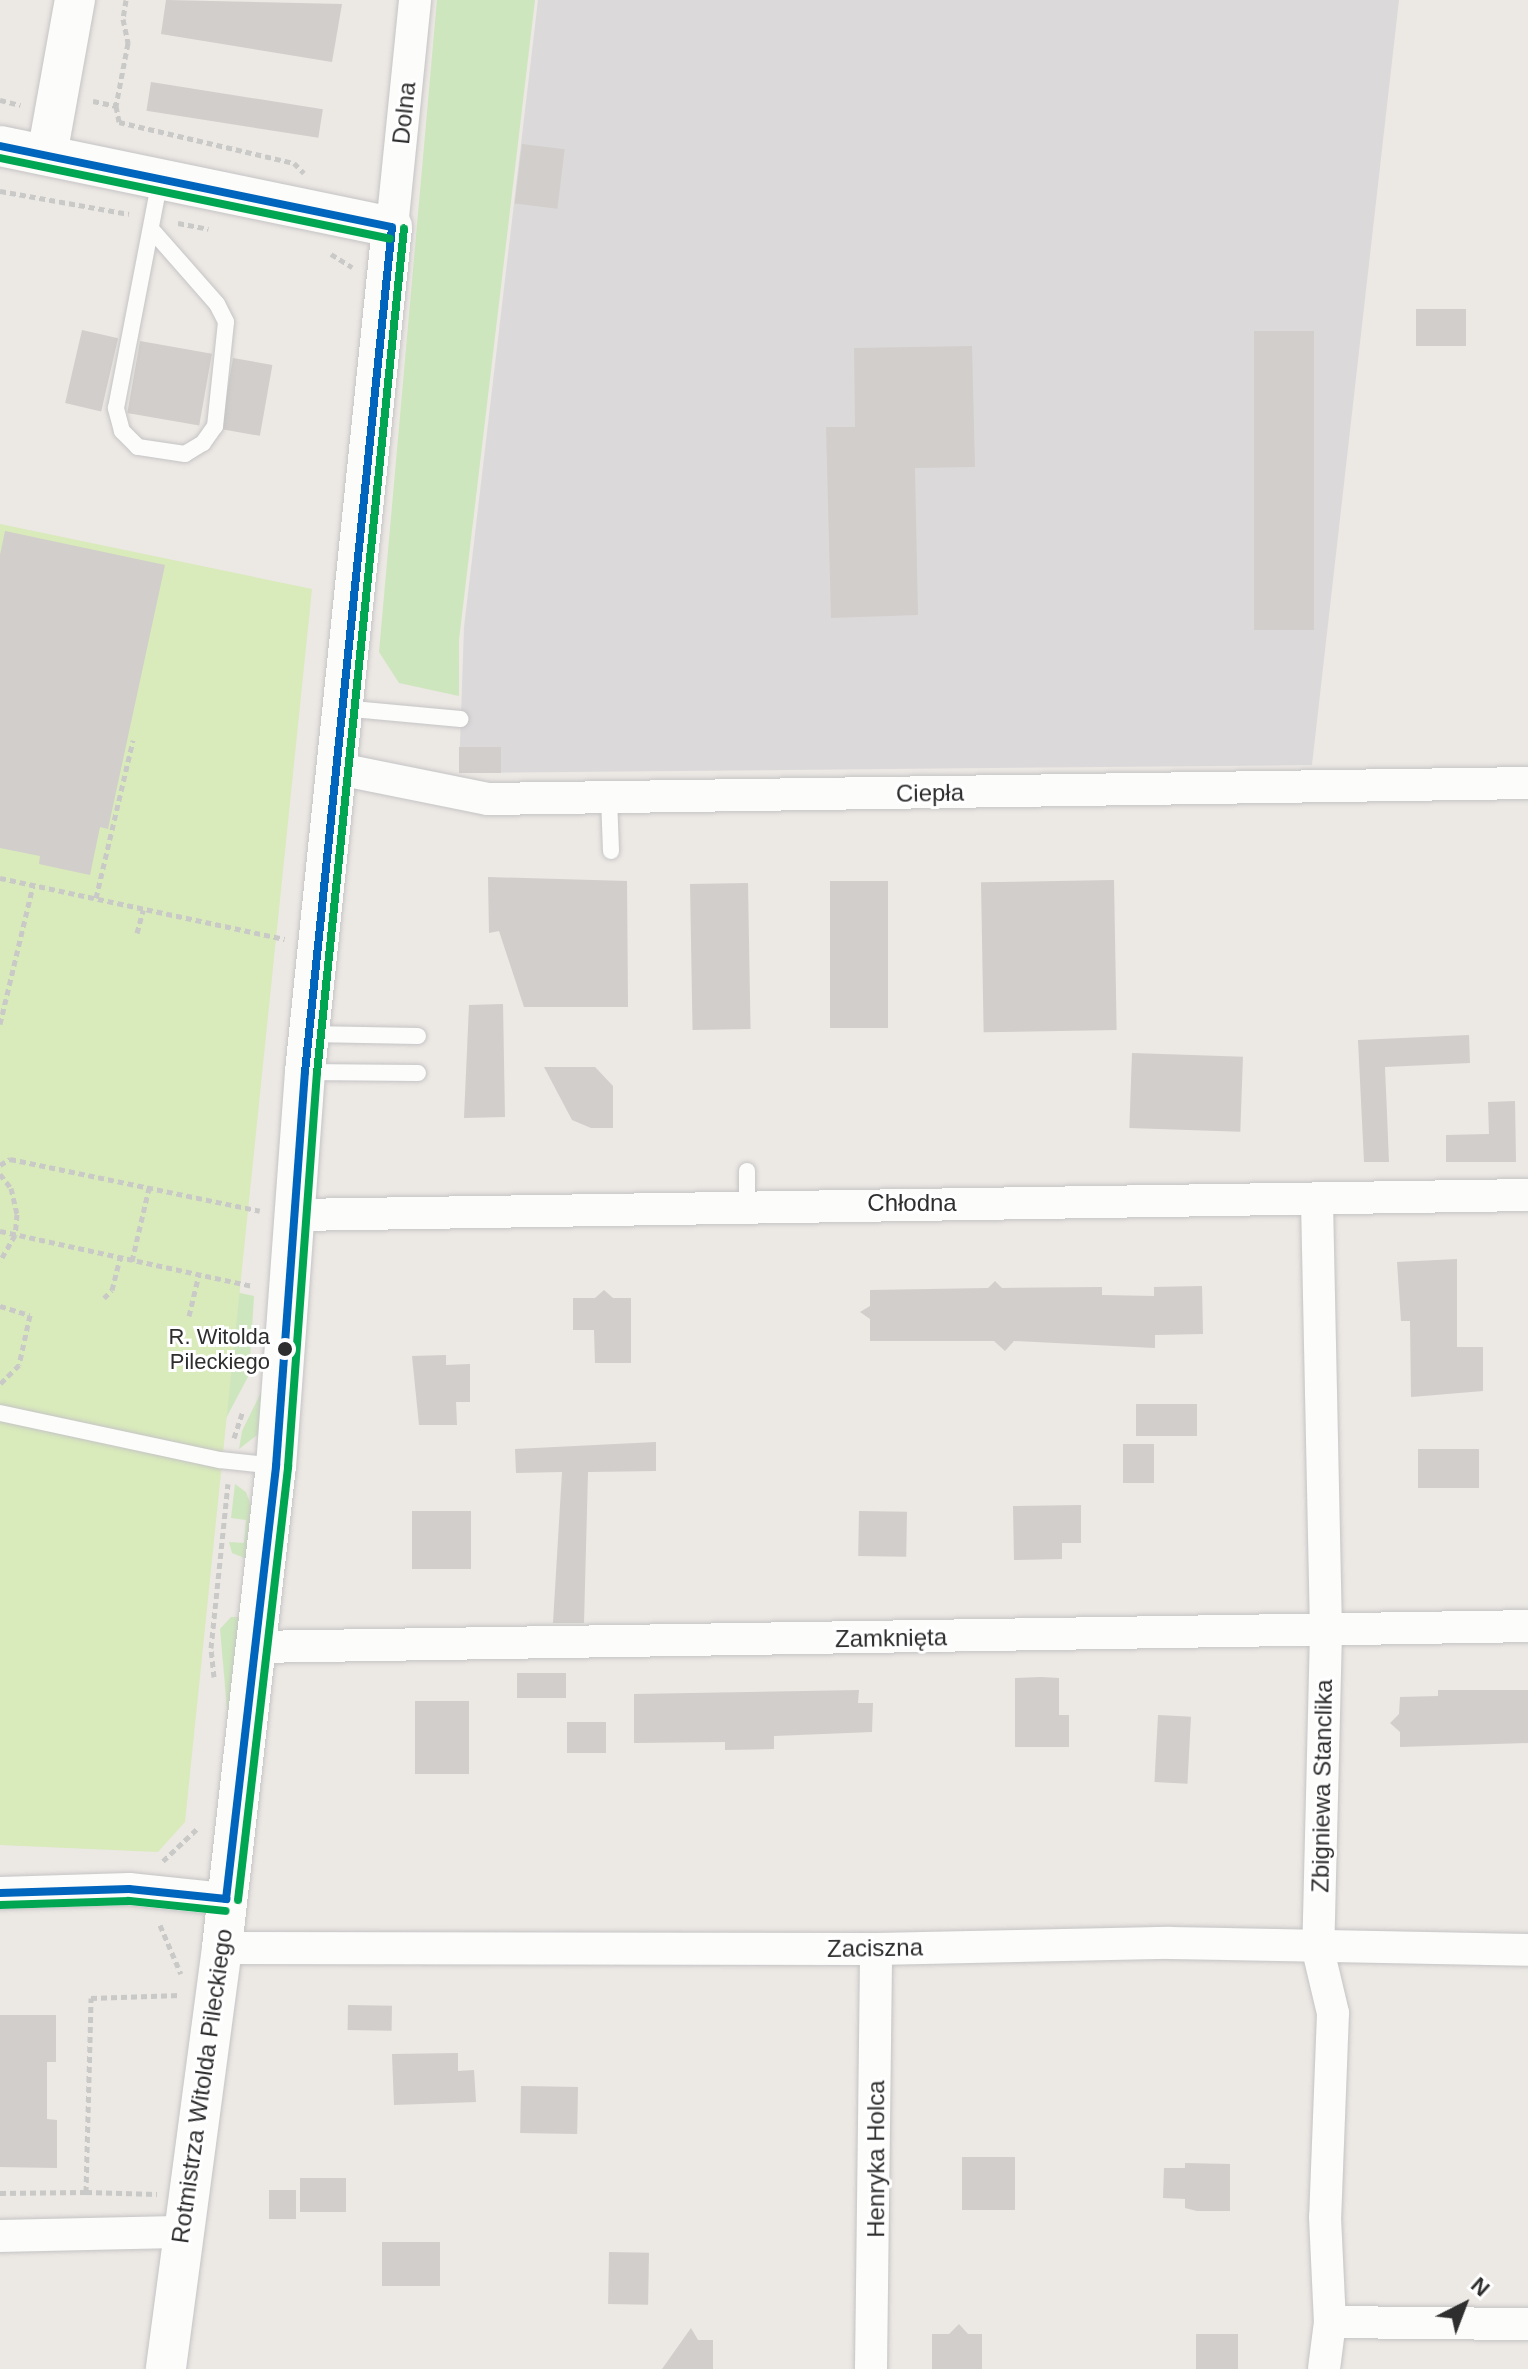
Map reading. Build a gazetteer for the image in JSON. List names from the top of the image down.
{
  "streets": {
    "street": [
      "Dolna",
      "Ciepła",
      "Chłodna",
      "Zamknięta",
      "Zbigniewa Stanclika",
      "Zaciszna",
      "Rotmistrza Witolda Pileckiego",
      "Henryka Holca"
    ]
  },
  "crossings": [
    ["Dolna", "Rotmistrza Witolda Pileckiego"],
    ["Ciepła", "Rotmistrza Witolda Pileckiego"],
    ["Chłodna", "Zbigniewa Stanclika"],
    ["Chłodna", "Rotmistrza Witolda Pileckiego"],
    ["Zamknięta", "Zbigniewa Stanclika"],
    ["Zamknięta", "Rotmistrza Witolda Pileckiego"],
    ["Zbigniewa Stanclika", "Zaciszna"],
    ["Zaciszna", "Rotmistrza Witolda Pileckiego"],
    ["Zaciszna", "Henryka Holca"]
  ],
  "places": ["R. Witolda Pileckiego"],
  "north": "top right"
}
